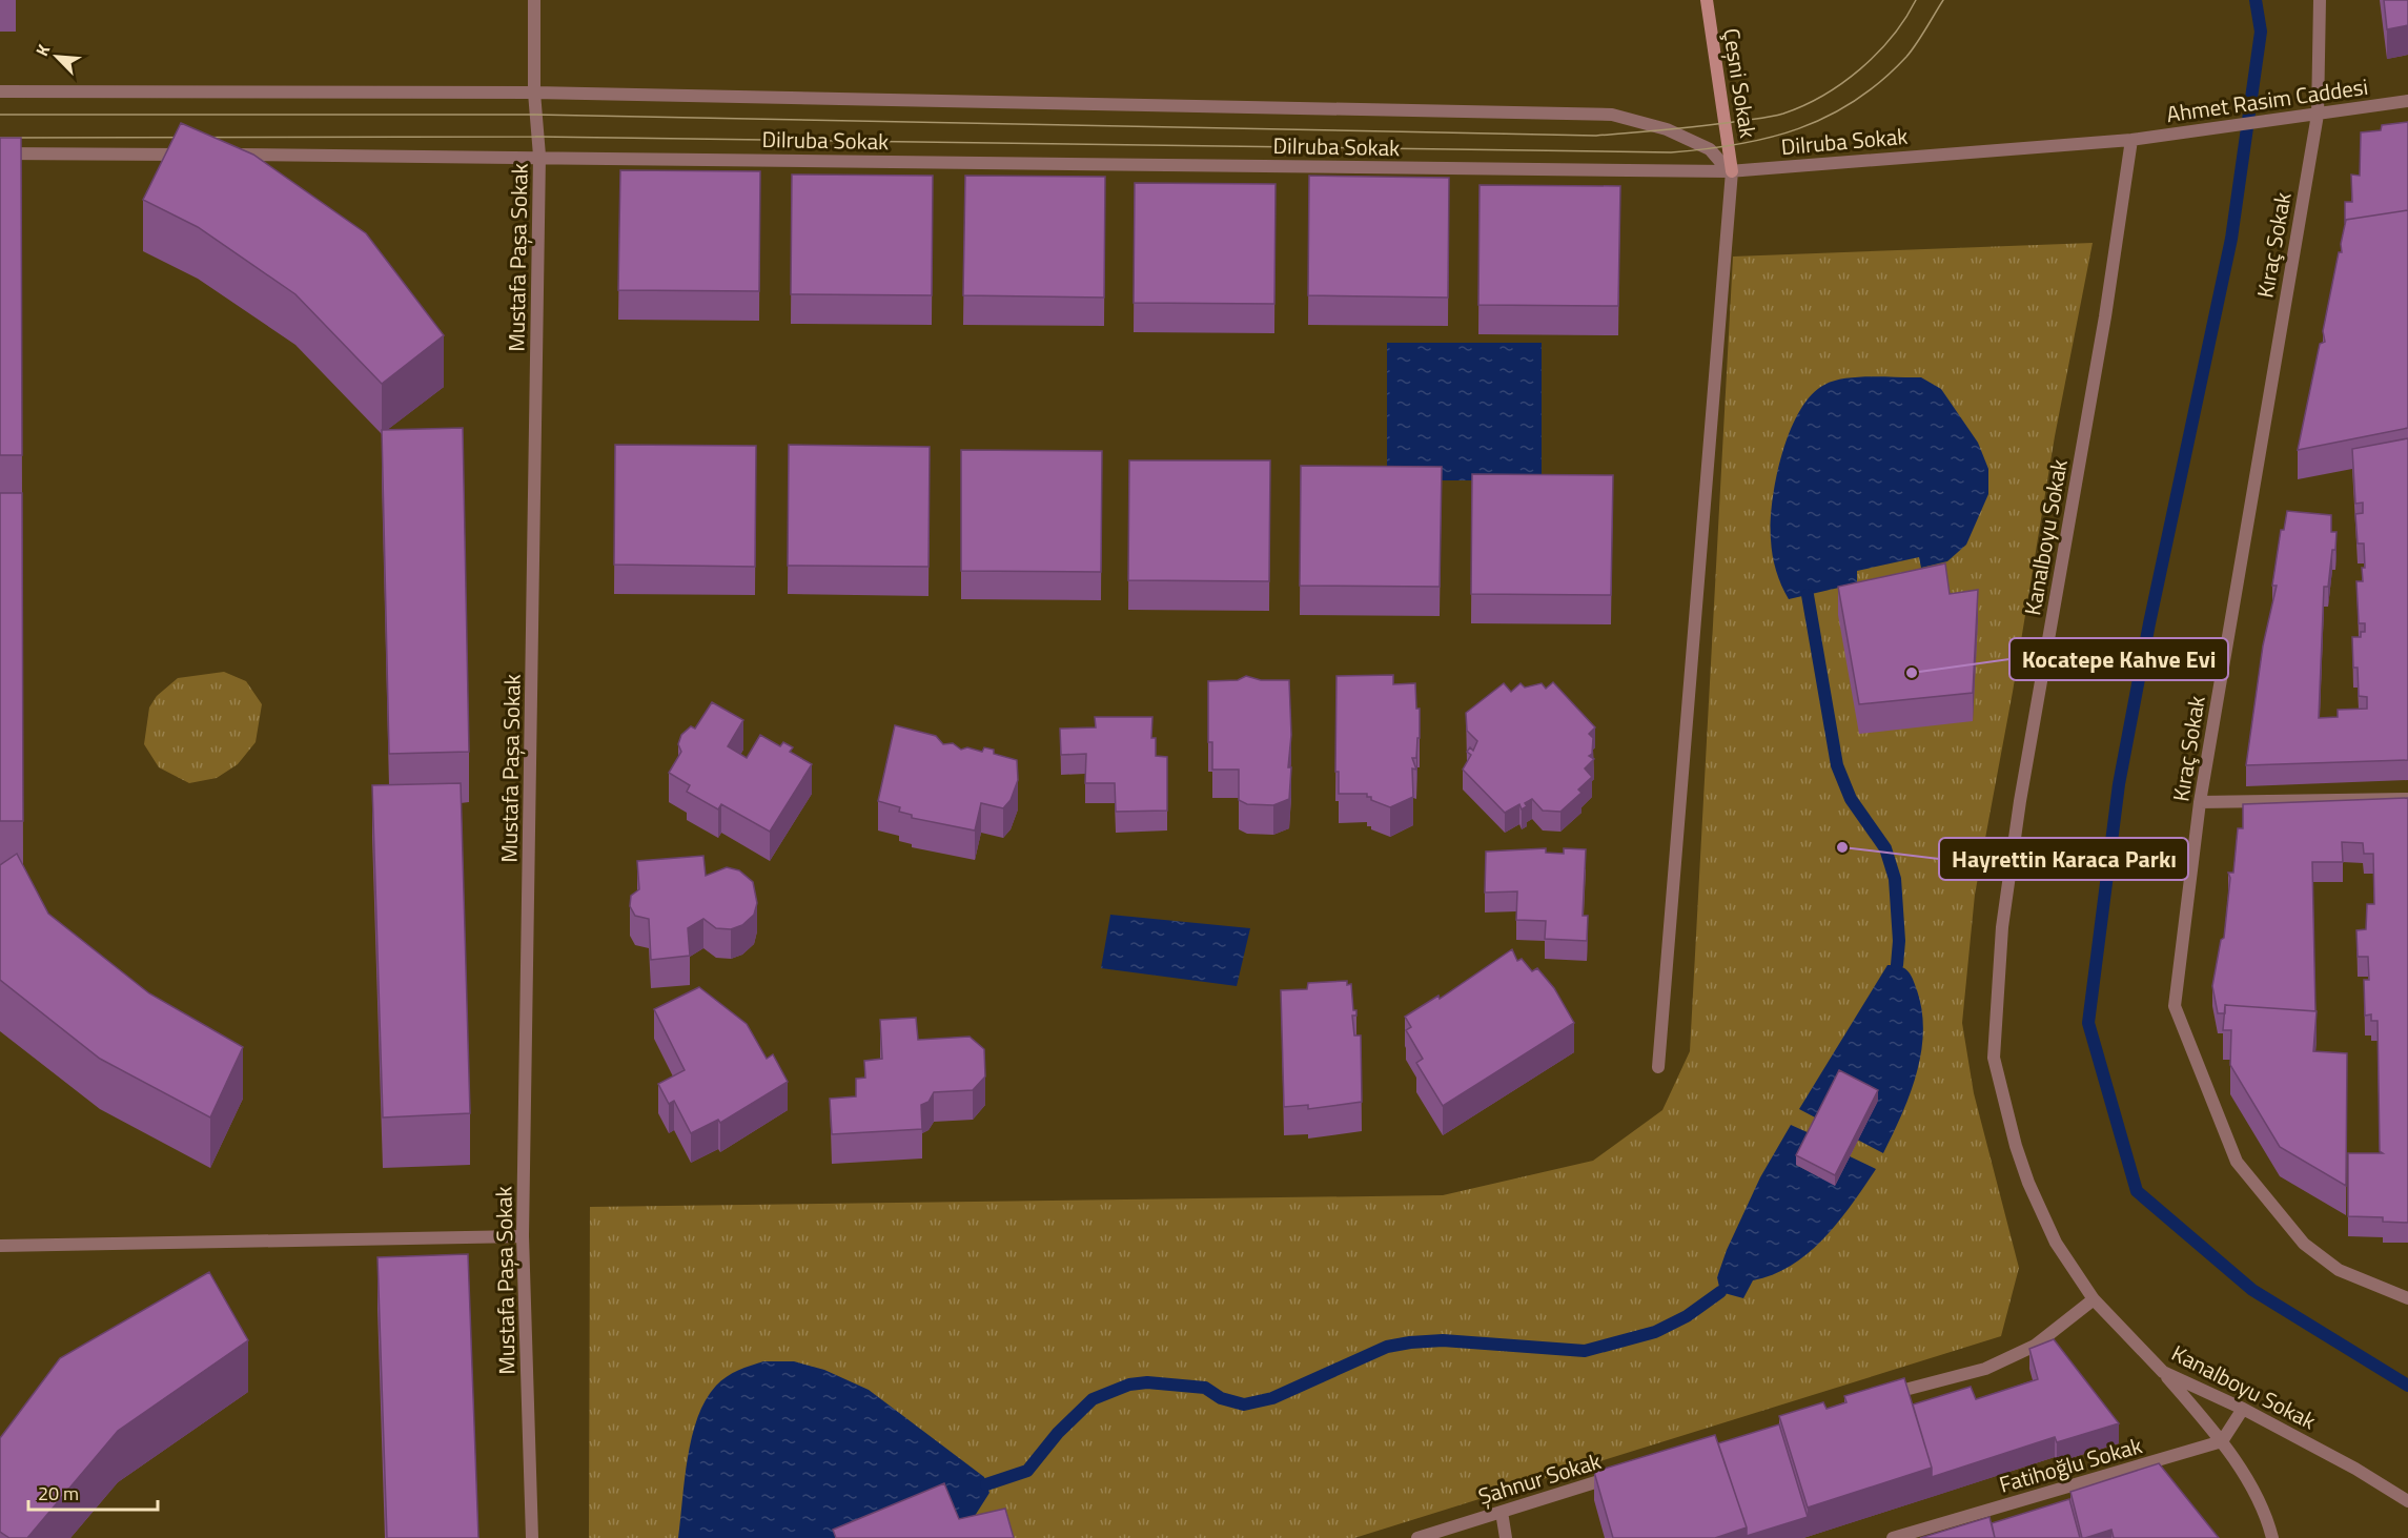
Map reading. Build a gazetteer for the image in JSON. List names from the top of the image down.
{
  "streets": {
    "street": [
      "Çeşni Sokak",
      "Ahmet Rasim Caddesi",
      "Dilruba Sokak",
      "Kıraç Sokak",
      "Mustafa Paşa Sokak",
      "Kanalboyu Sokak",
      "Fatihoğlu Sokak",
      "Şahnur Sokak"
    ]
  },
  "crossings": [
    ["Çeşni Sokak", "Dilruba Sokak"],
    ["Ahmet Rasim Caddesi", "Dilruba Sokak"],
    ["Ahmet Rasim Caddesi", "Kıraç Sokak"],
    ["Ahmet Rasim Caddesi", "Kanalboyu Sokak"],
    ["Dilruba Sokak", "Mustafa Paşa Sokak"],
    ["Dilruba Sokak", "Kanalboyu Sokak"]
  ],
  "places": ["Kocatepe Kahve Evi", "Hayrettin Karaca Parkı"],
  "scale_bar": "20 m",
  "north": "top left"
}
